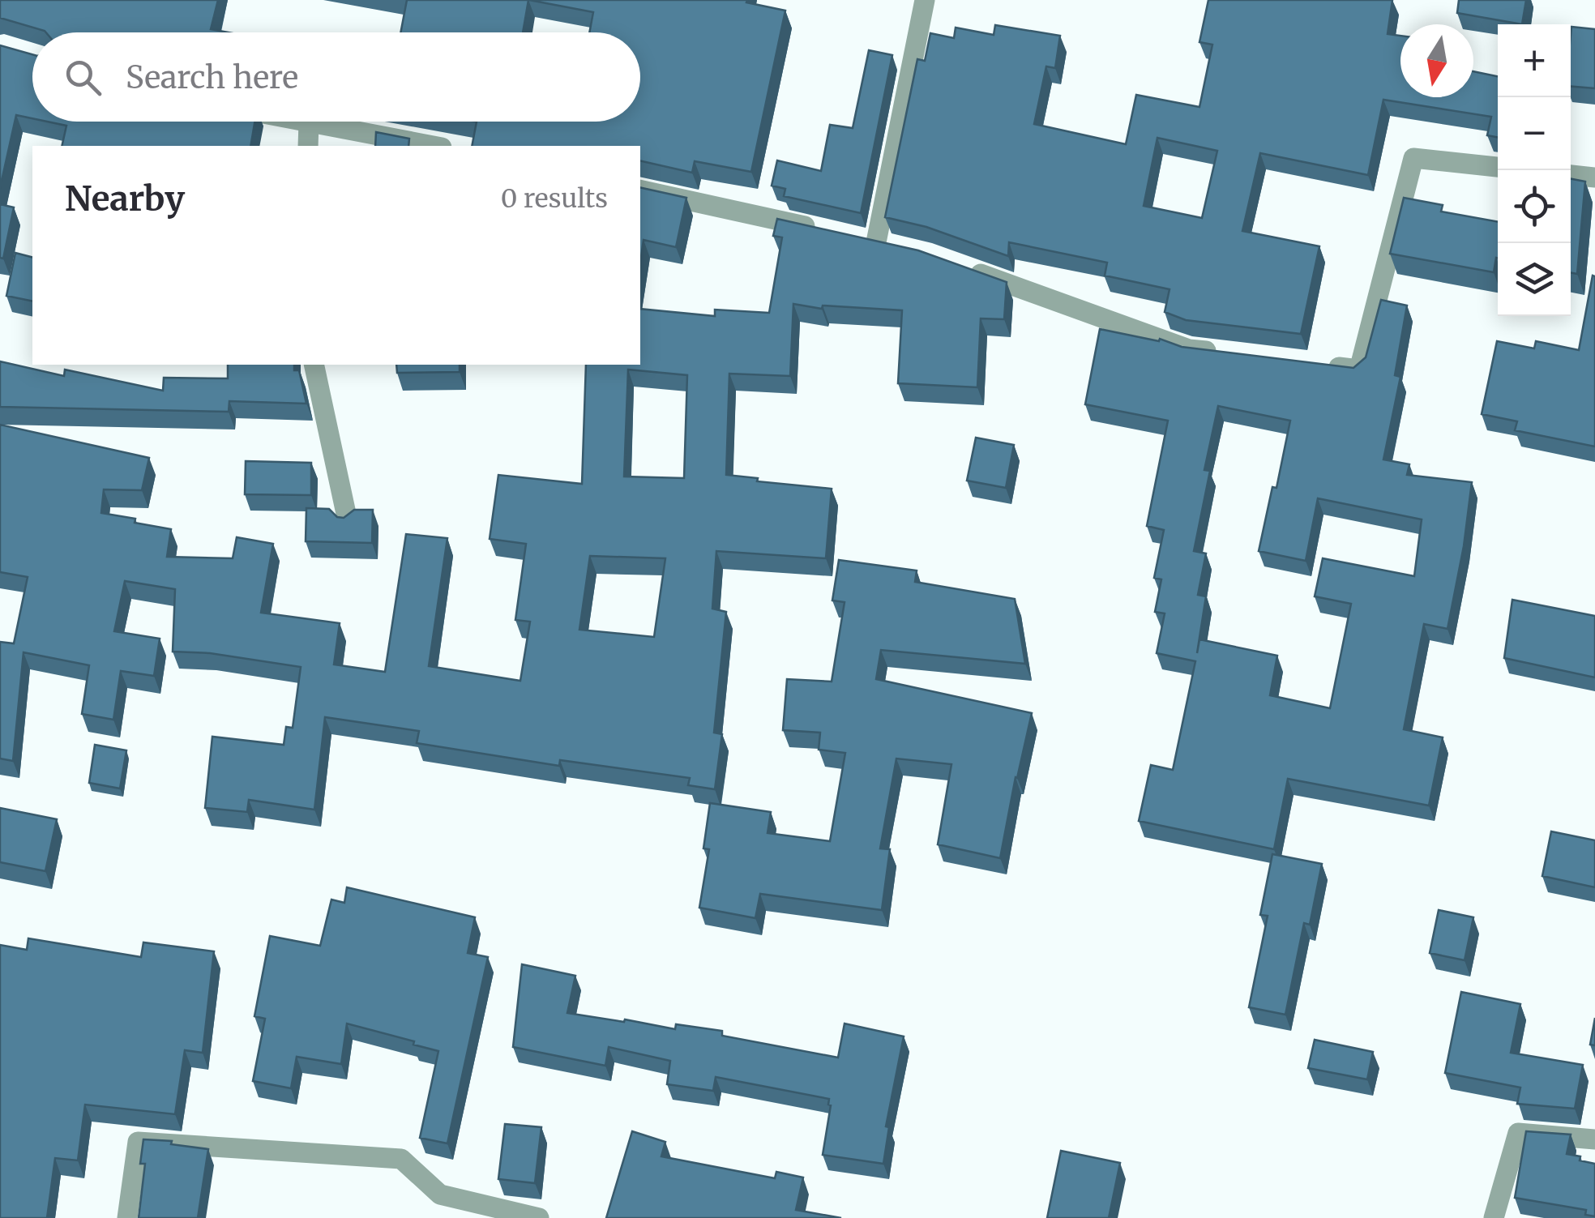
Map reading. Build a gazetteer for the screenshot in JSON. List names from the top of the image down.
{
  "north": "bottom",
  "page": {
    "map_buttons": ["+", "−"],
    "search": "Search here",
    "heading": ["Nearby", "0 results"]
  }
}
